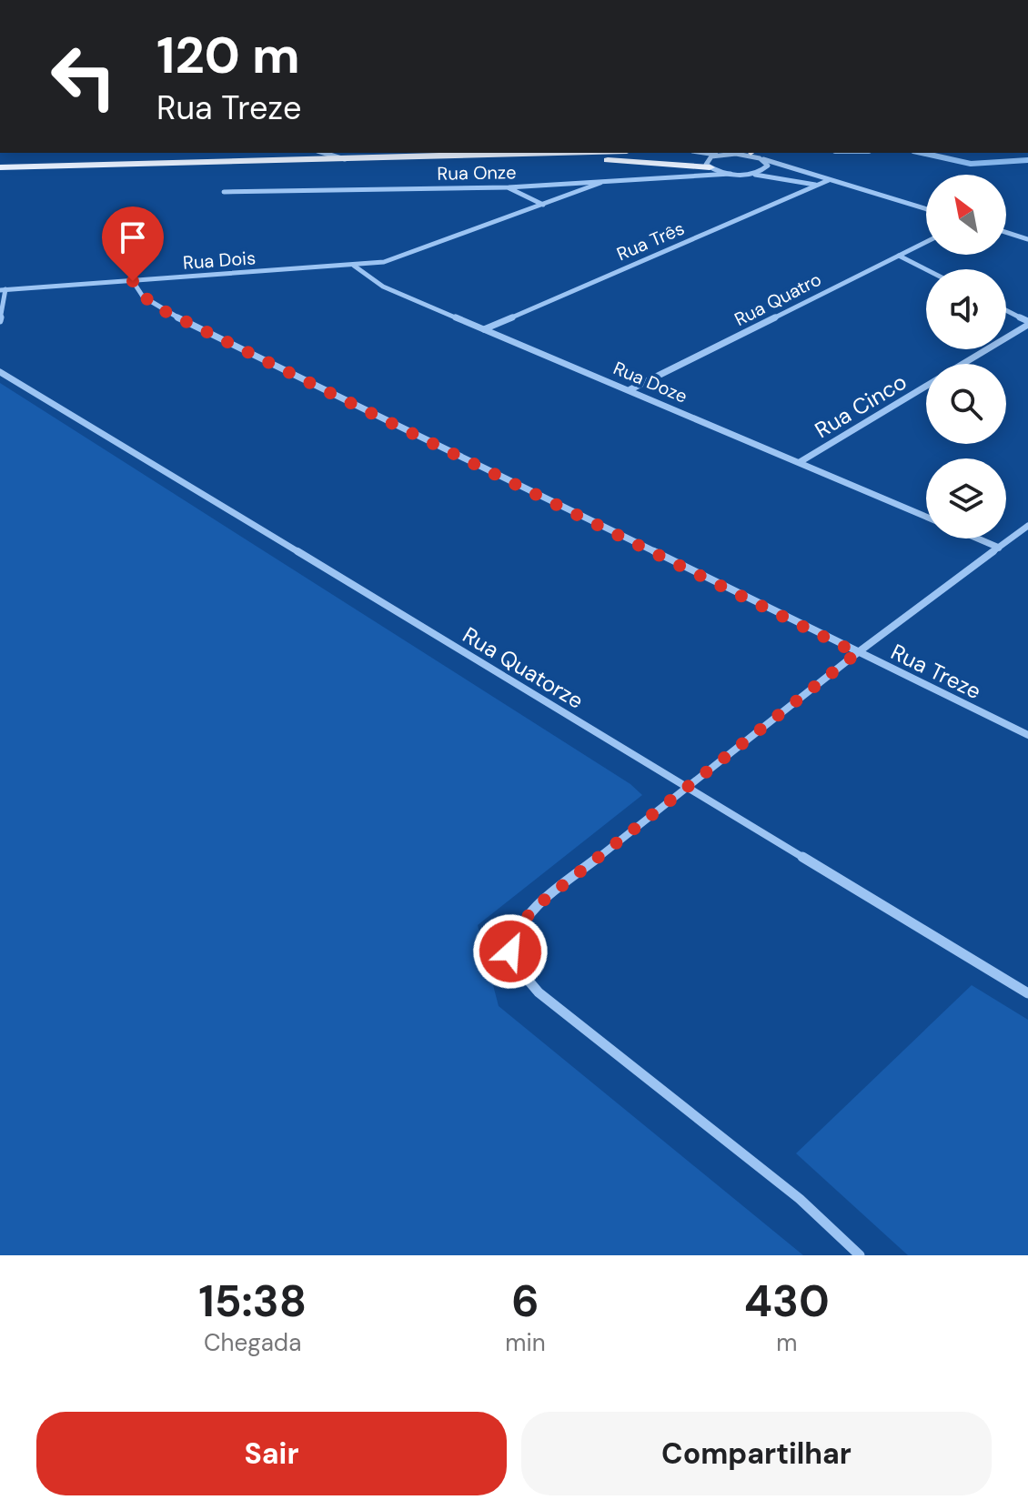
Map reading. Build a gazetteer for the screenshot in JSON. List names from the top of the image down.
{
  "streets": {
    "street": [
      "Rua Onze",
      "Rua Três",
      "Rua Dois",
      "Rua Quatro",
      "Rua Doze",
      "Rua Cinco",
      "Rua Quatorze",
      "Rua Treze"
    ]
  },
  "crossings": [
    ["Rua Onze", "Rua Dois"],
    ["Rua Três", "Rua Doze"],
    ["Rua Dois", "Rua Doze"],
    ["Rua Dois", "Rua Treze"],
    ["Rua Quatro", "Rua Doze"],
    ["Rua Doze", "Rua Cinco"]
  ],
  "north": "top left",
  "page": {
    "turn": ["120 m", "Rua Treze"],
    "eta": [
      "15:38",
      "Chegada",
      "6",
      "min",
      "430",
      "m"
    ],
    "buttons": ["Sair", "Compartilhar"]
  }
}
